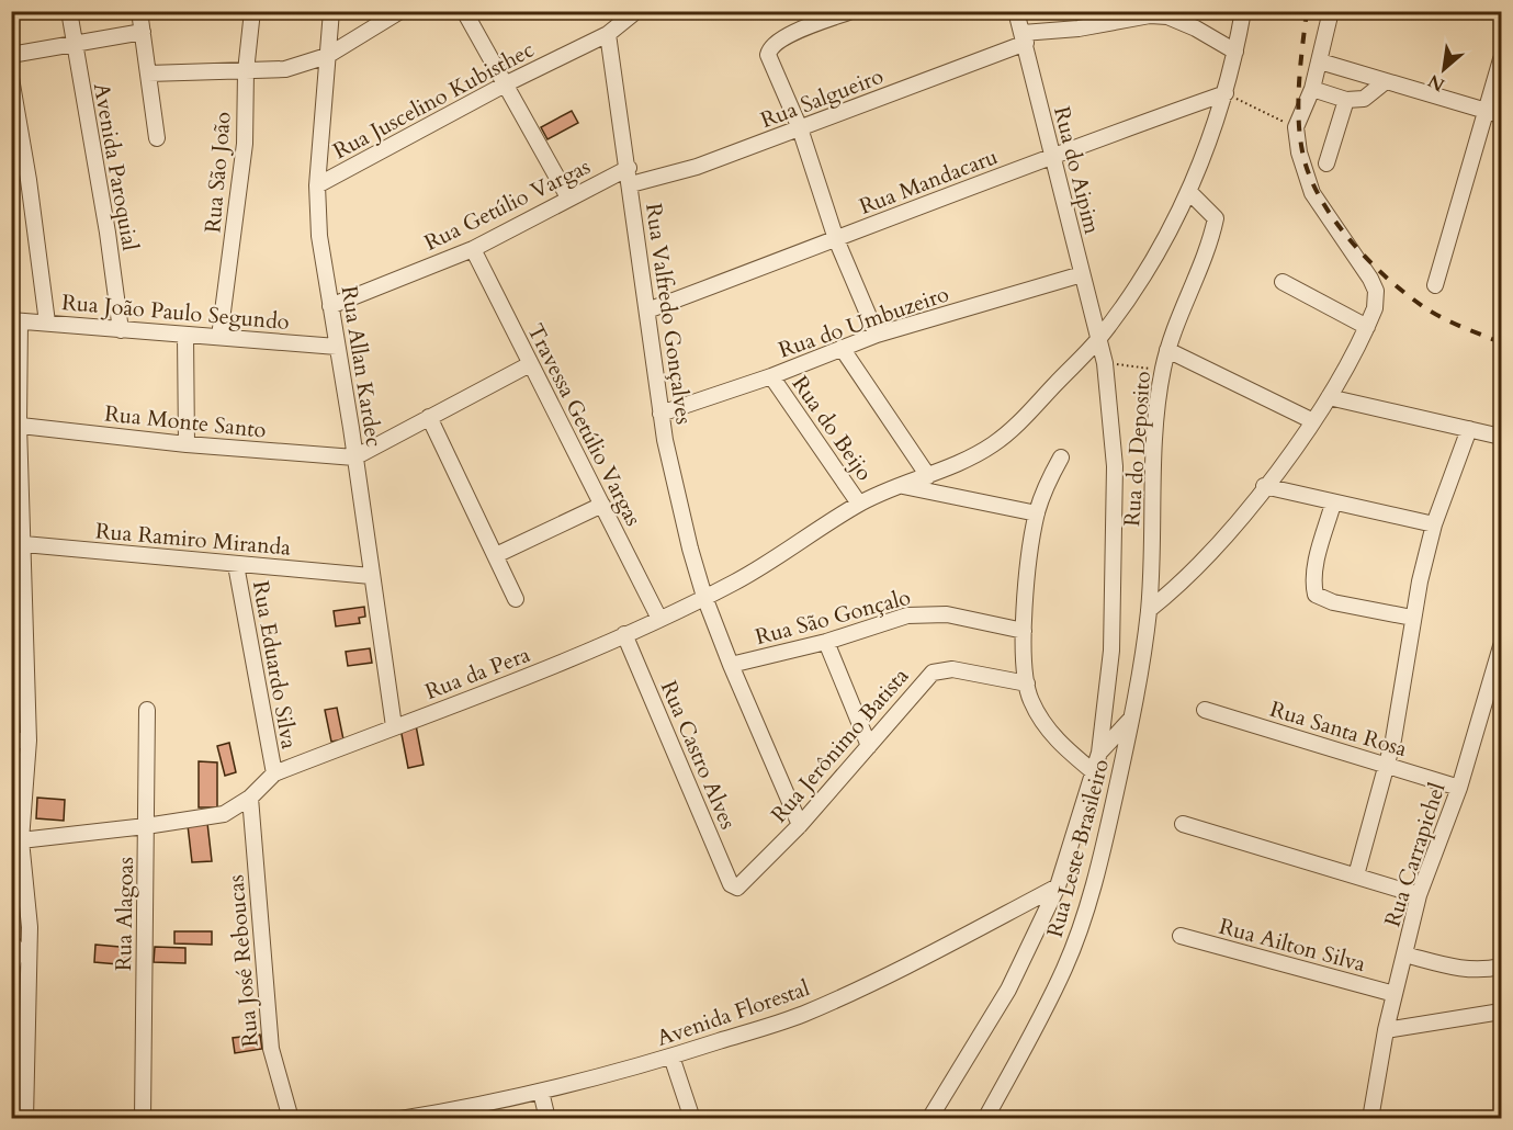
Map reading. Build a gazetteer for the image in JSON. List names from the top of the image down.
{
  "streets": {
    "street": [
      "Rua Salgueiro",
      "Rua Juscelino Kubisthec",
      "Avenida Paroquial",
      "Rua do Aipim",
      "Rua São João",
      "Rua Mandacaru",
      "Rua Getúlio Vargas",
      "Rua João Paulo Segundo",
      "Rua Valfredo Gonçalves",
      "Rua do Umbuzeiro",
      "Rua Allan Kardec",
      "Rua Monte Santo",
      "Travessa Getúlio Vargas",
      "Rua do Beijo",
      "Rua do Deposito",
      "Rua Ramiro Miranda",
      "Rua São Gonçalo",
      "Rua Eduardo Silva",
      "Rua da Pera",
      "Rua Santa Rosa",
      "Rua Jerônimo Batista",
      "Rua Castro Alves",
      "Rua Leste Brasileiro",
      "Rua Carrapichel",
      "Rua Alagoas",
      "Rua Ailton Silva",
      "Rua José Reboucas",
      "Avenida Florestal"
    ]
  },
  "crossings": [
    ["Rua Salgueiro", "Rua do Aipim"],
    ["Rua Salgueiro", "Rua Valfredo Gonçalves"],
    ["Rua Salgueiro", "Rua da Pera"],
    ["Rua Juscelino Kubisthec", "Rua Valfredo Gonçalves"],
    ["Rua Juscelino Kubisthec", "Rua Allan Kardec"],
    ["Avenida Paroquial", "Rua João Paulo Segundo"],
    ["Rua do Aipim", "Rua Mandacaru"],
    ["Rua do Aipim", "Rua do Umbuzeiro"],
    ["Rua do Aipim", "Rua da Pera"],
    ["Rua do Aipim", "Avenida Florestal"],
    ["Rua São João", "Rua João Paulo Segundo"],
    ["Rua Mandacaru", "Rua Valfredo Gonçalves"],
    ["Rua Mandacaru", "Rua da Pera"],
    ["Rua Getúlio Vargas", "Rua Valfredo Gonçalves"],
    ["Rua Getúlio Vargas", "Rua Allan Kardec"],
    ["Rua Getúlio Vargas", "Travessa Getúlio Vargas"],
    ["Rua João Paulo Segundo", "Rua Allan Kardec"],
    ["Rua Valfredo Gonçalves", "Rua do Umbuzeiro"],
    ["Rua Valfredo Gonçalves", "Rua São Gonçalo"],
    ["Rua Valfredo Gonçalves", "Rua da Pera"],
    ["Rua Valfredo Gonçalves", "Rua Jerônimo Batista"],
    ["Rua do Umbuzeiro", "Rua do Beijo"],
    ["Rua Allan Kardec", "Rua Monte Santo"],
    ["Rua Allan Kardec", "Rua Ramiro Miranda"],
    ["Rua Allan Kardec", "Rua da Pera"],
    ["Travessa Getúlio Vargas", "Rua da Pera"],
    ["Rua do Beijo", "Rua da Pera"],
    ["Rua do Deposito", "Rua da Pera"],
    ["Rua do Deposito", "Rua Leste Brasileiro"],
    ["Rua Ramiro Miranda", "Rua Eduardo Silva"],
    ["Rua Eduardo Silva", "Rua da Pera"],
    ["Rua da Pera", "Rua Castro Alves"],
    ["Rua da Pera", "Rua Alagoas"],
    ["Rua da Pera", "Rua José Reboucas"],
    ["Rua Santa Rosa", "Rua Carrapichel"],
    ["Rua Jerônimo Batista", "Rua Castro Alves"],
    ["Rua Carrapichel", "Rua Ailton Silva"]
  ],
  "north": "bottom left"
}
